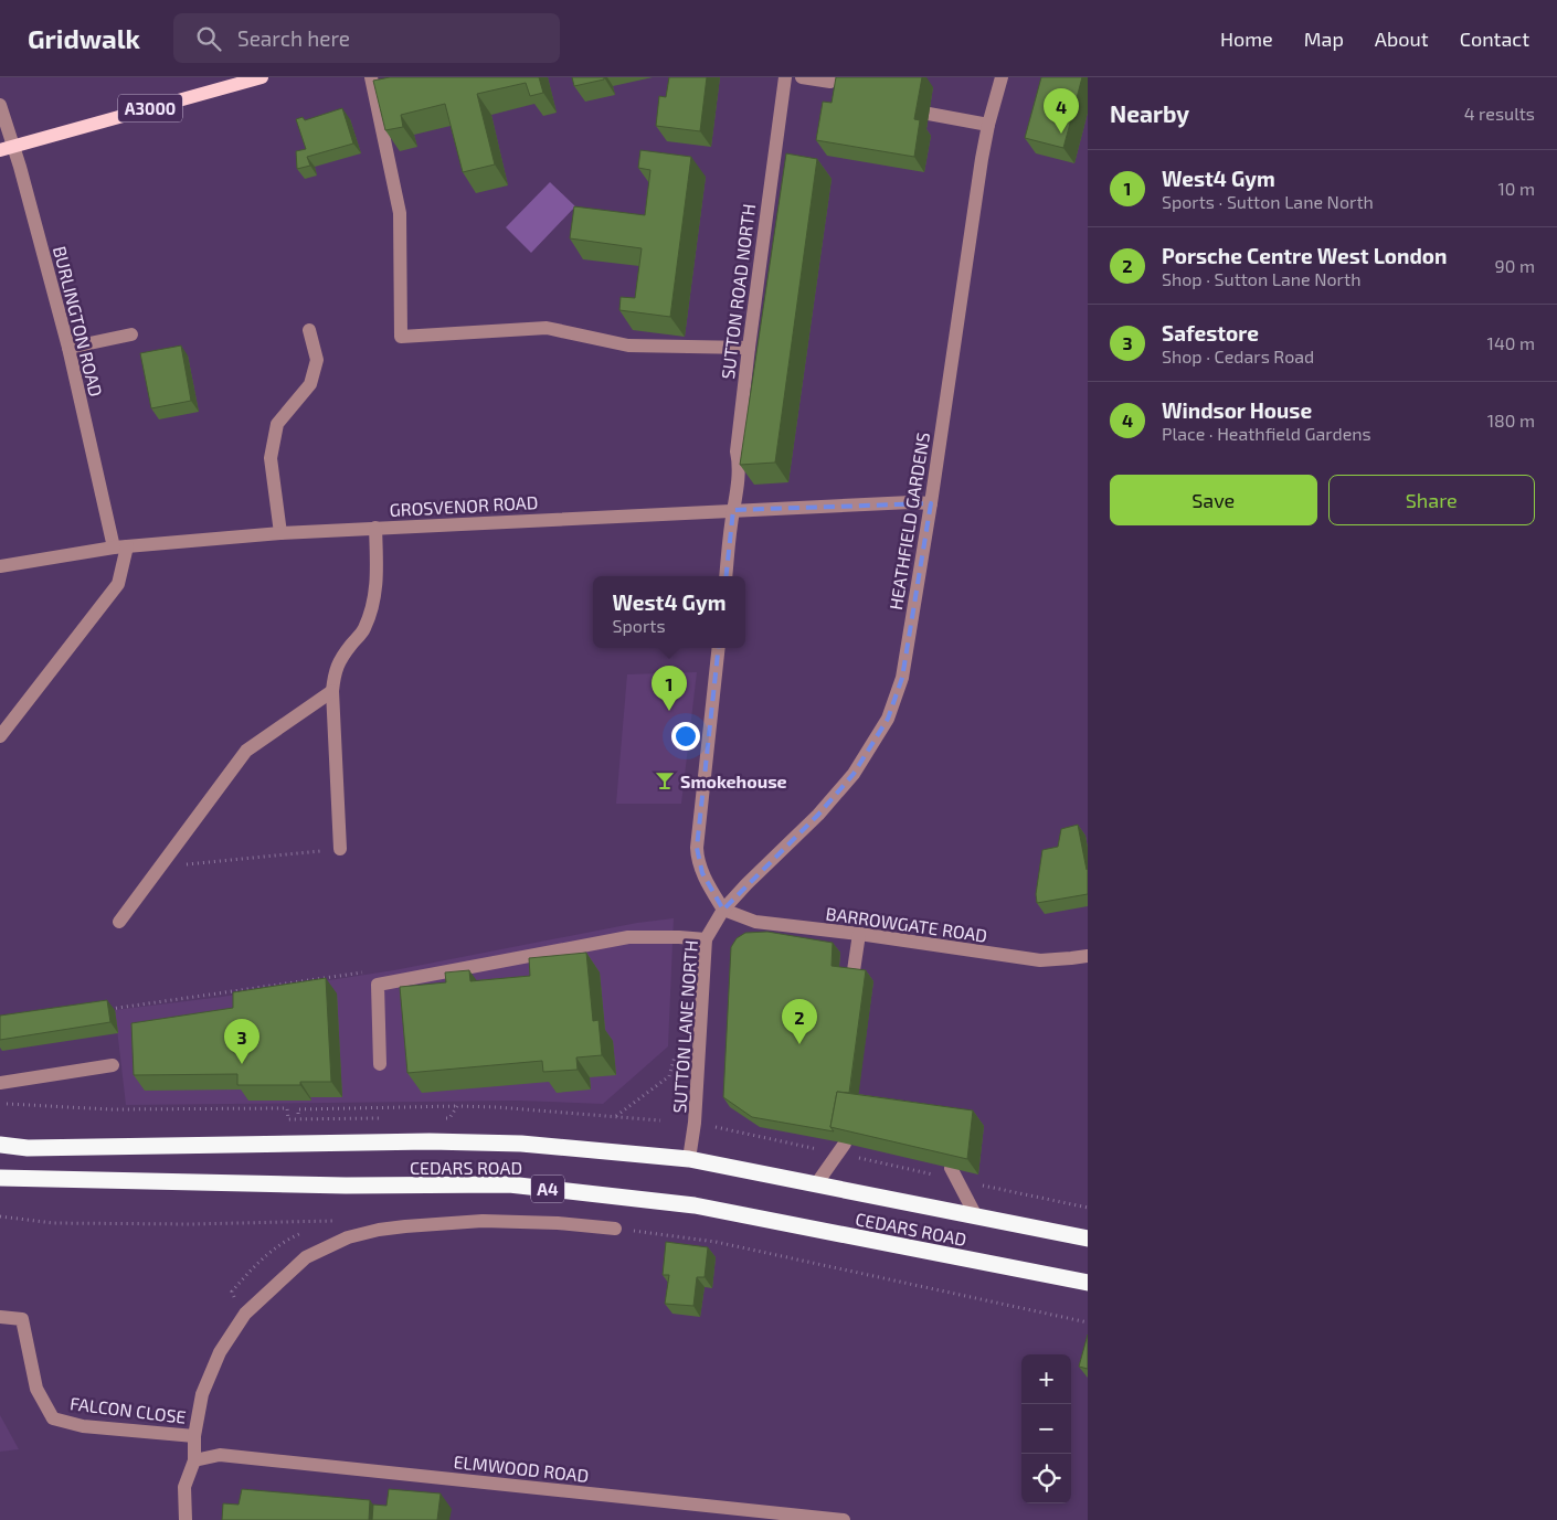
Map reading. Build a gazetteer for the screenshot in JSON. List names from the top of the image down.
{
  "streets": {
    "highway": ["CEDARS ROAD", "A4"],
    "main road": ["A3000"],
    "street": [
      "SUTTON ROAD NORTH",
      "BURLINGTON ROAD",
      "GROSVENOR ROAD",
      "HEATHFIELD GARDENS",
      "BARROWGATE ROAD",
      "SUTTON LANE NORTH",
      "FALCON CLOSE",
      "ELMWOOD ROAD"
    ]
  },
  "crossings": [
    ["A3000", "BURLINGTON ROAD"],
    ["SUTTON ROAD NORTH", "GROSVENOR ROAD"],
    ["BURLINGTON ROAD", "GROSVENOR ROAD"],
    ["GROSVENOR ROAD", "HEATHFIELD GARDENS"],
    ["HEATHFIELD GARDENS", "BARROWGATE ROAD"],
    ["HEATHFIELD GARDENS", "SUTTON LANE NORTH"],
    ["BARROWGATE ROAD", "SUTTON LANE NORTH"],
    ["SUTTON LANE NORTH", "CEDARS ROAD"]
  ],
  "places": {
    "bar": ["Smokehouse"]
  },
  "page": {
    "header": "Gridwalk",
    "search": "Search here",
    "nav": [
      "Home",
      "Map",
      "About",
      "Contact"
    ],
    "heading": ["Nearby", "4 results"],
    "pins": [
      "4",
      "1",
      "2",
      "3"
    ],
    "list": [
      {
        "mark": "1",
        "name": "West4 Gym",
        "note": "Sports · Sutton Lane North",
        "value": "10 m"
      },
      {
        "mark": "2",
        "name": "Porsche Centre West London",
        "note": "Shop · Sutton Lane North",
        "value": "90 m"
      },
      {
        "mark": "3",
        "name": "Safestore",
        "note": "Shop · Cedars Road",
        "value": "140 m"
      },
      {
        "mark": "4",
        "name": "Windsor House",
        "note": "Place · Heathfield Gardens",
        "value": "180 m"
      }
    ],
    "buttons": ["Save", "Share"],
    "popup": ["West4 Gym", "Sports"],
    "map_buttons": ["+", "−"]
  }
}
